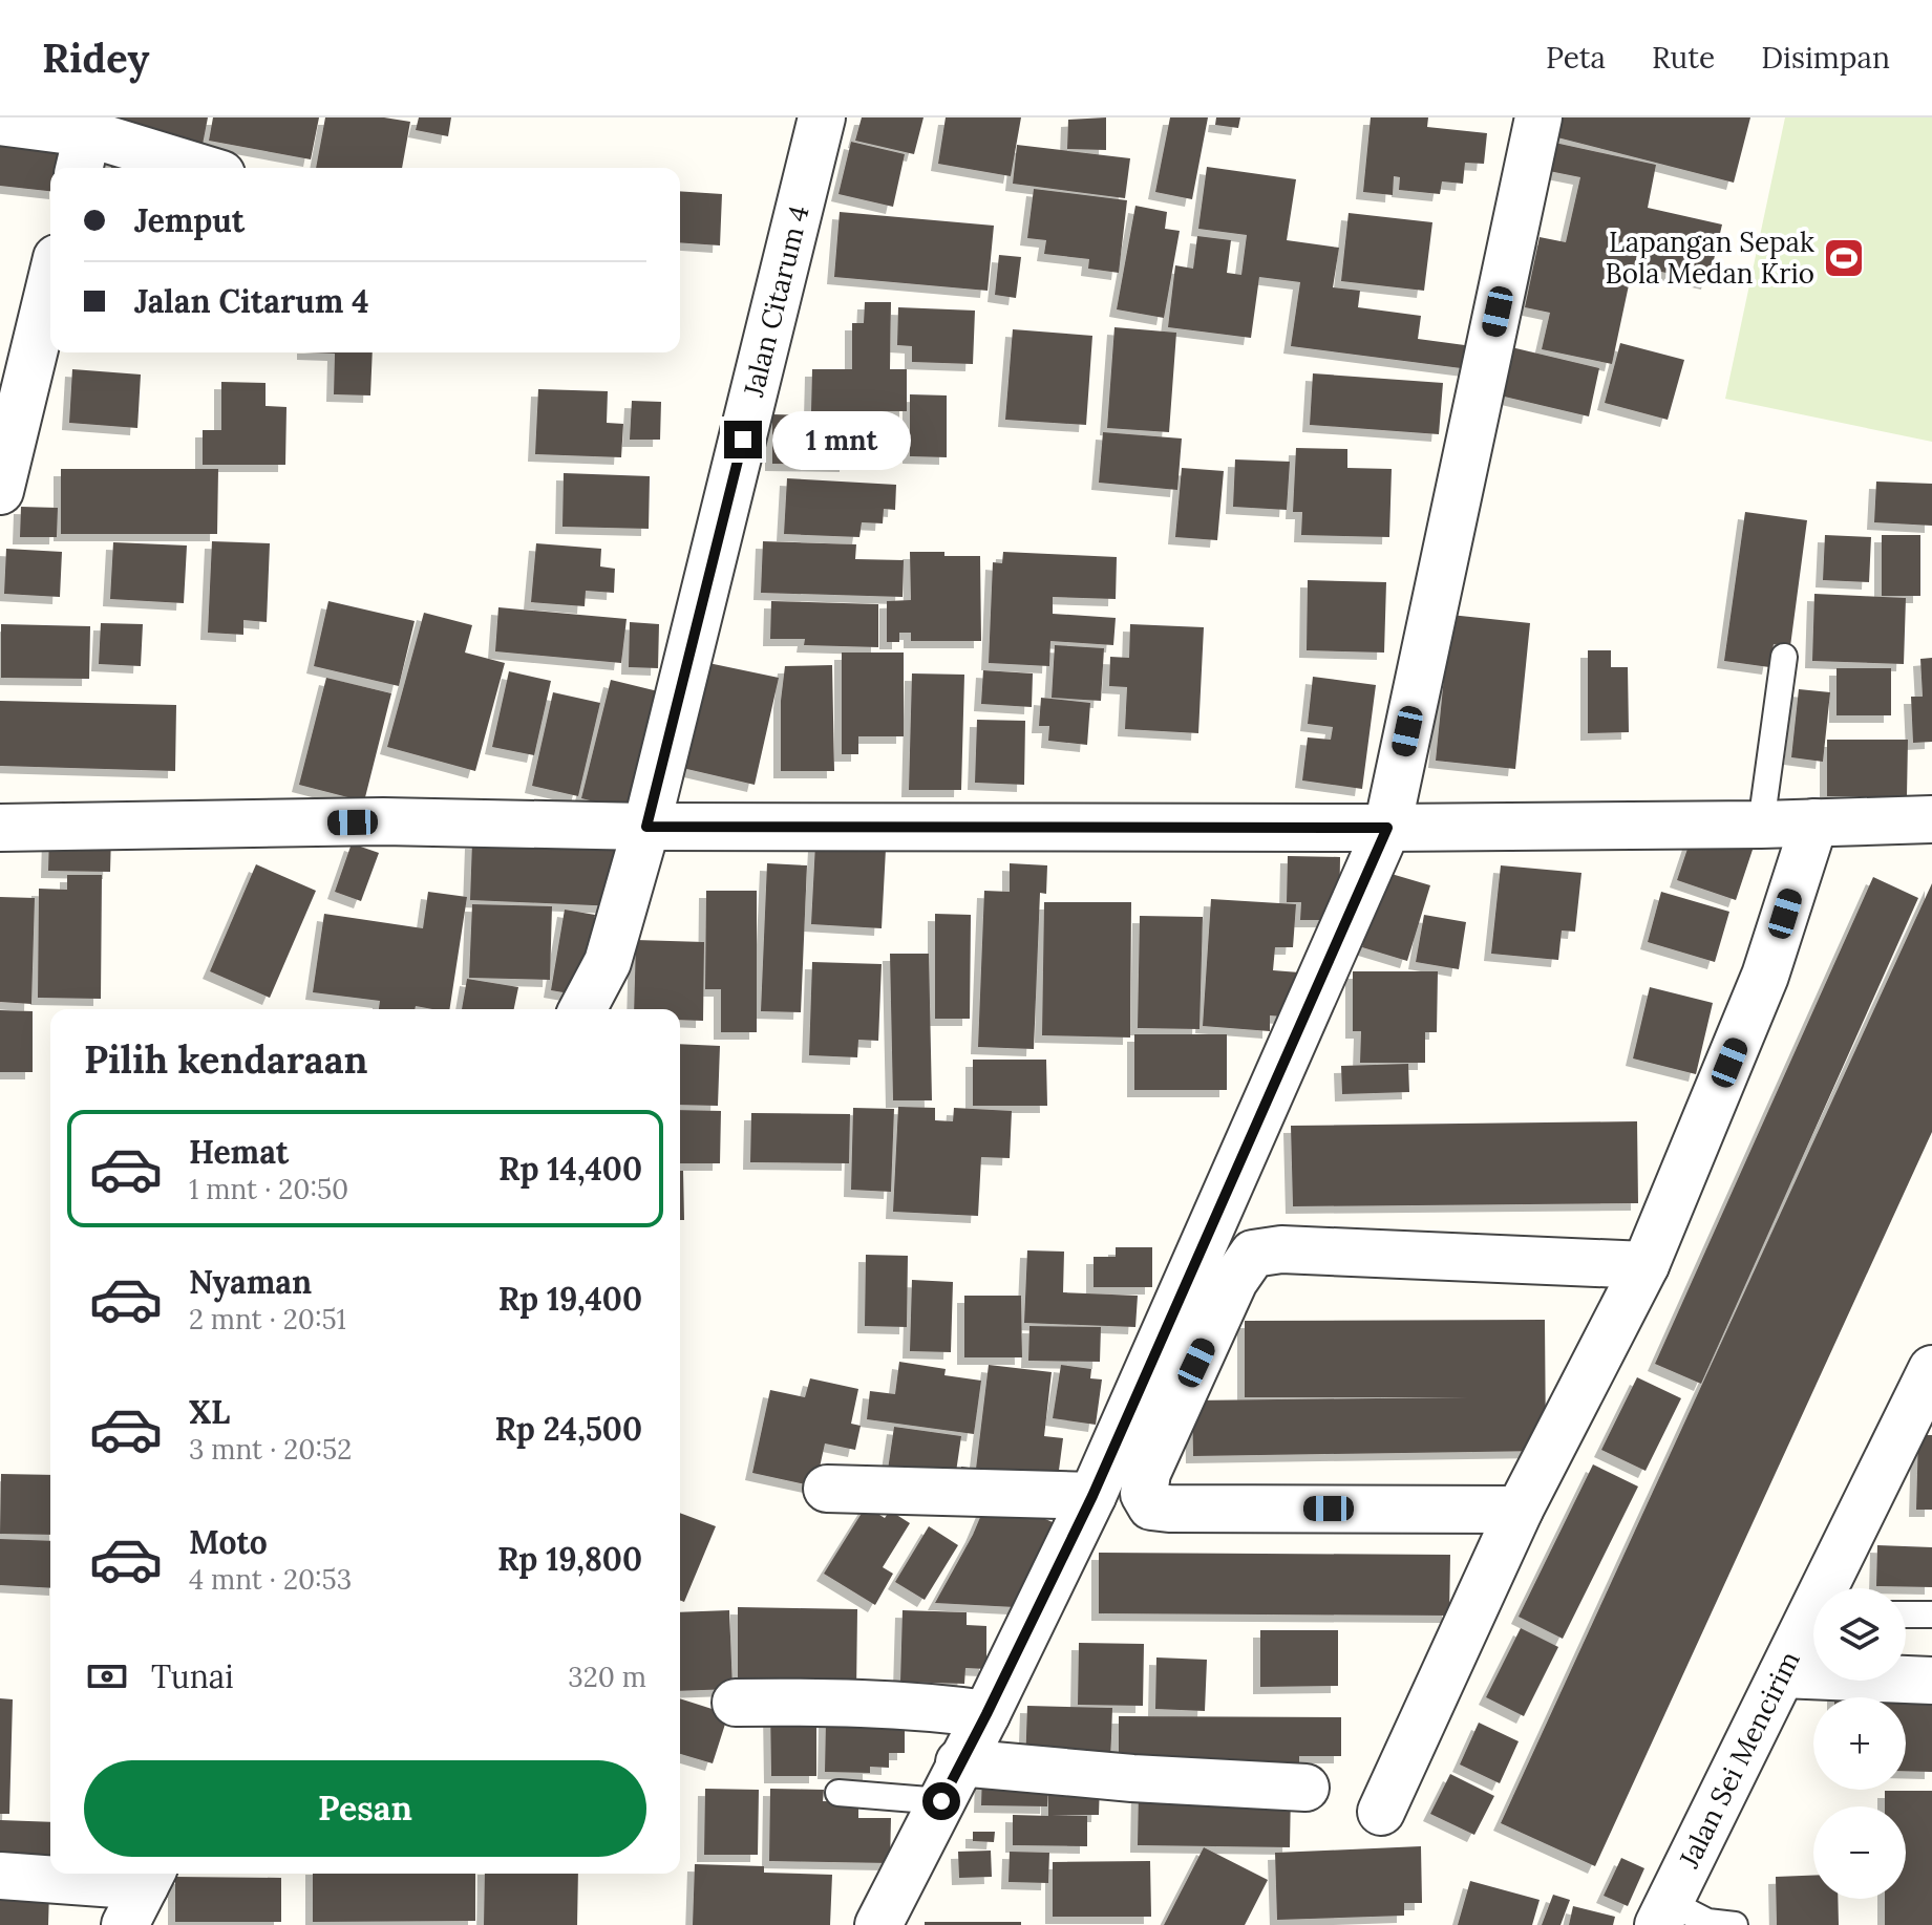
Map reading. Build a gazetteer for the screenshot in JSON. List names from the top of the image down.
{
  "streets": {
    "street": ["Jalan Citarum 4", "Jalan Sei Mencirim"]
  },
  "places": {
    "sports": ["Lapangan Sepak Bola Medan Krio"]
  },
  "page": {
    "header": "Ridey",
    "nav": ["Peta", "Rute", "Disimpan"],
    "banner": ["Jemput", "Jalan Citarum 4"],
    "bubble": "1 mnt",
    "heading": "Pilih kendaraan",
    "list": [
      {
        "name": "Hemat",
        "note": "1 mnt · 20:50",
        "value": "Rp 14,400"
      },
      {
        "name": "Nyaman",
        "note": "2 mnt · 20:51",
        "value": "Rp 19,400"
      },
      {
        "name": "XL",
        "note": "3 mnt · 20:52",
        "value": "Rp 24,500"
      },
      {
        "name": "Moto",
        "note": "4 mnt · 20:53",
        "value": "Rp 19,800"
      }
    ],
    "map_buttons": ["+", "−"],
    "pay": ["Tunai", "320 m"],
    "buttons": "Pesan"
  }
}
